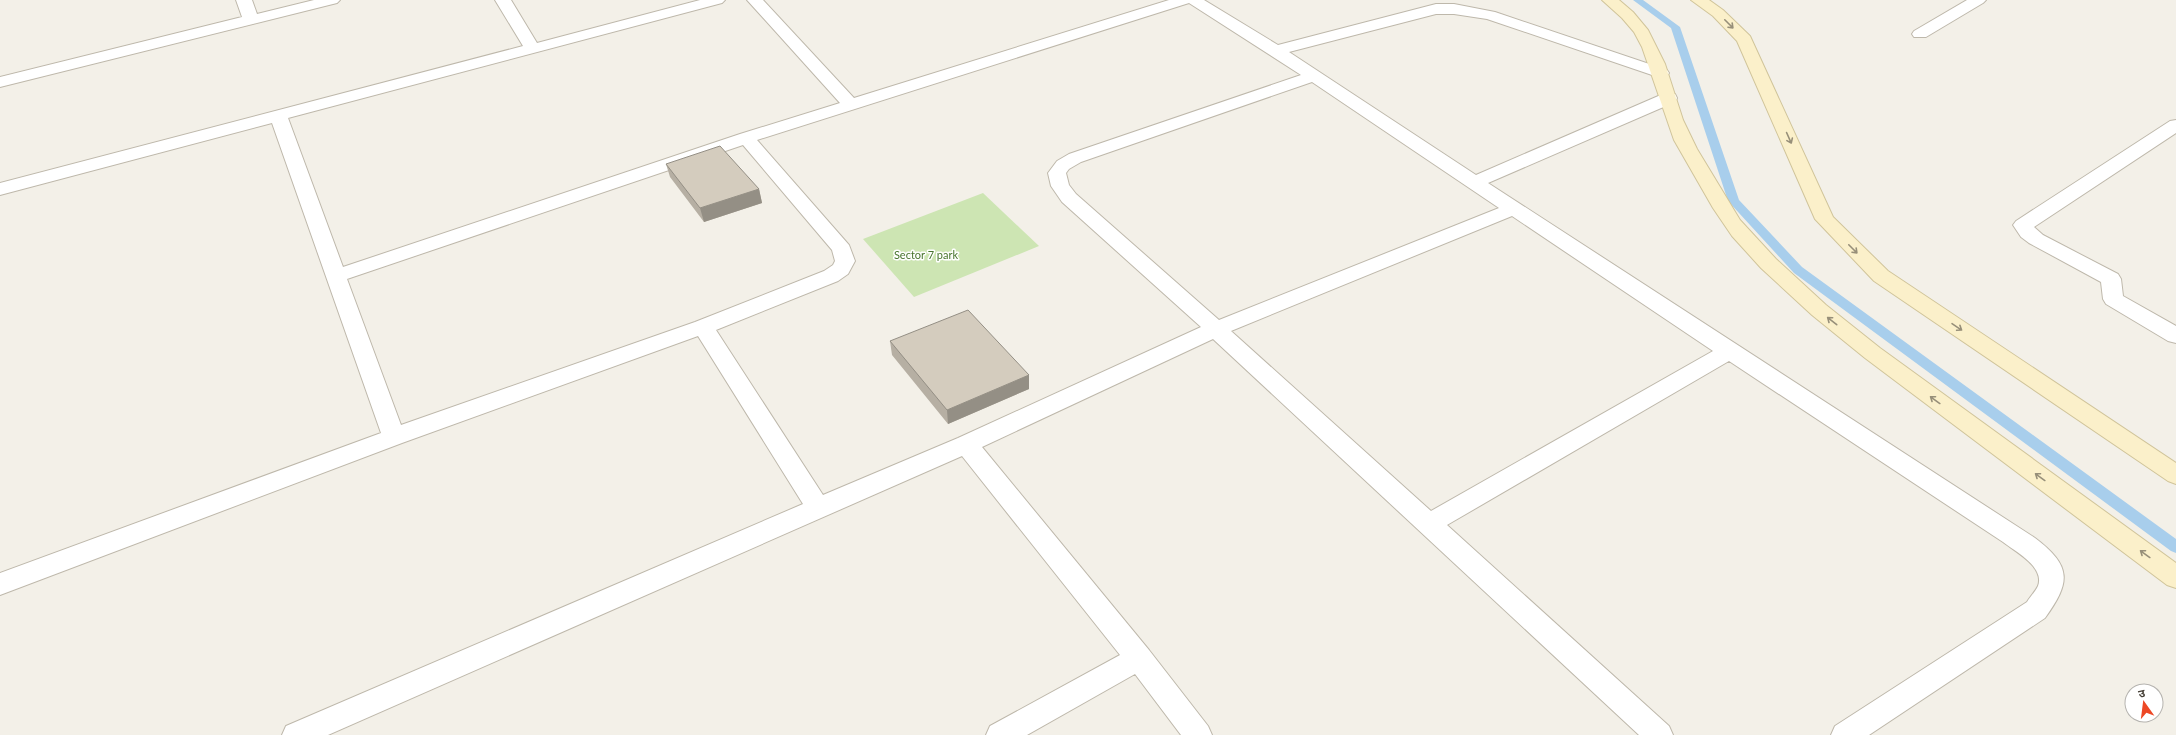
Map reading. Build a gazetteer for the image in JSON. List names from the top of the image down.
{
  "parks": ["Sector 7 park"],
  "north": "top"
}
